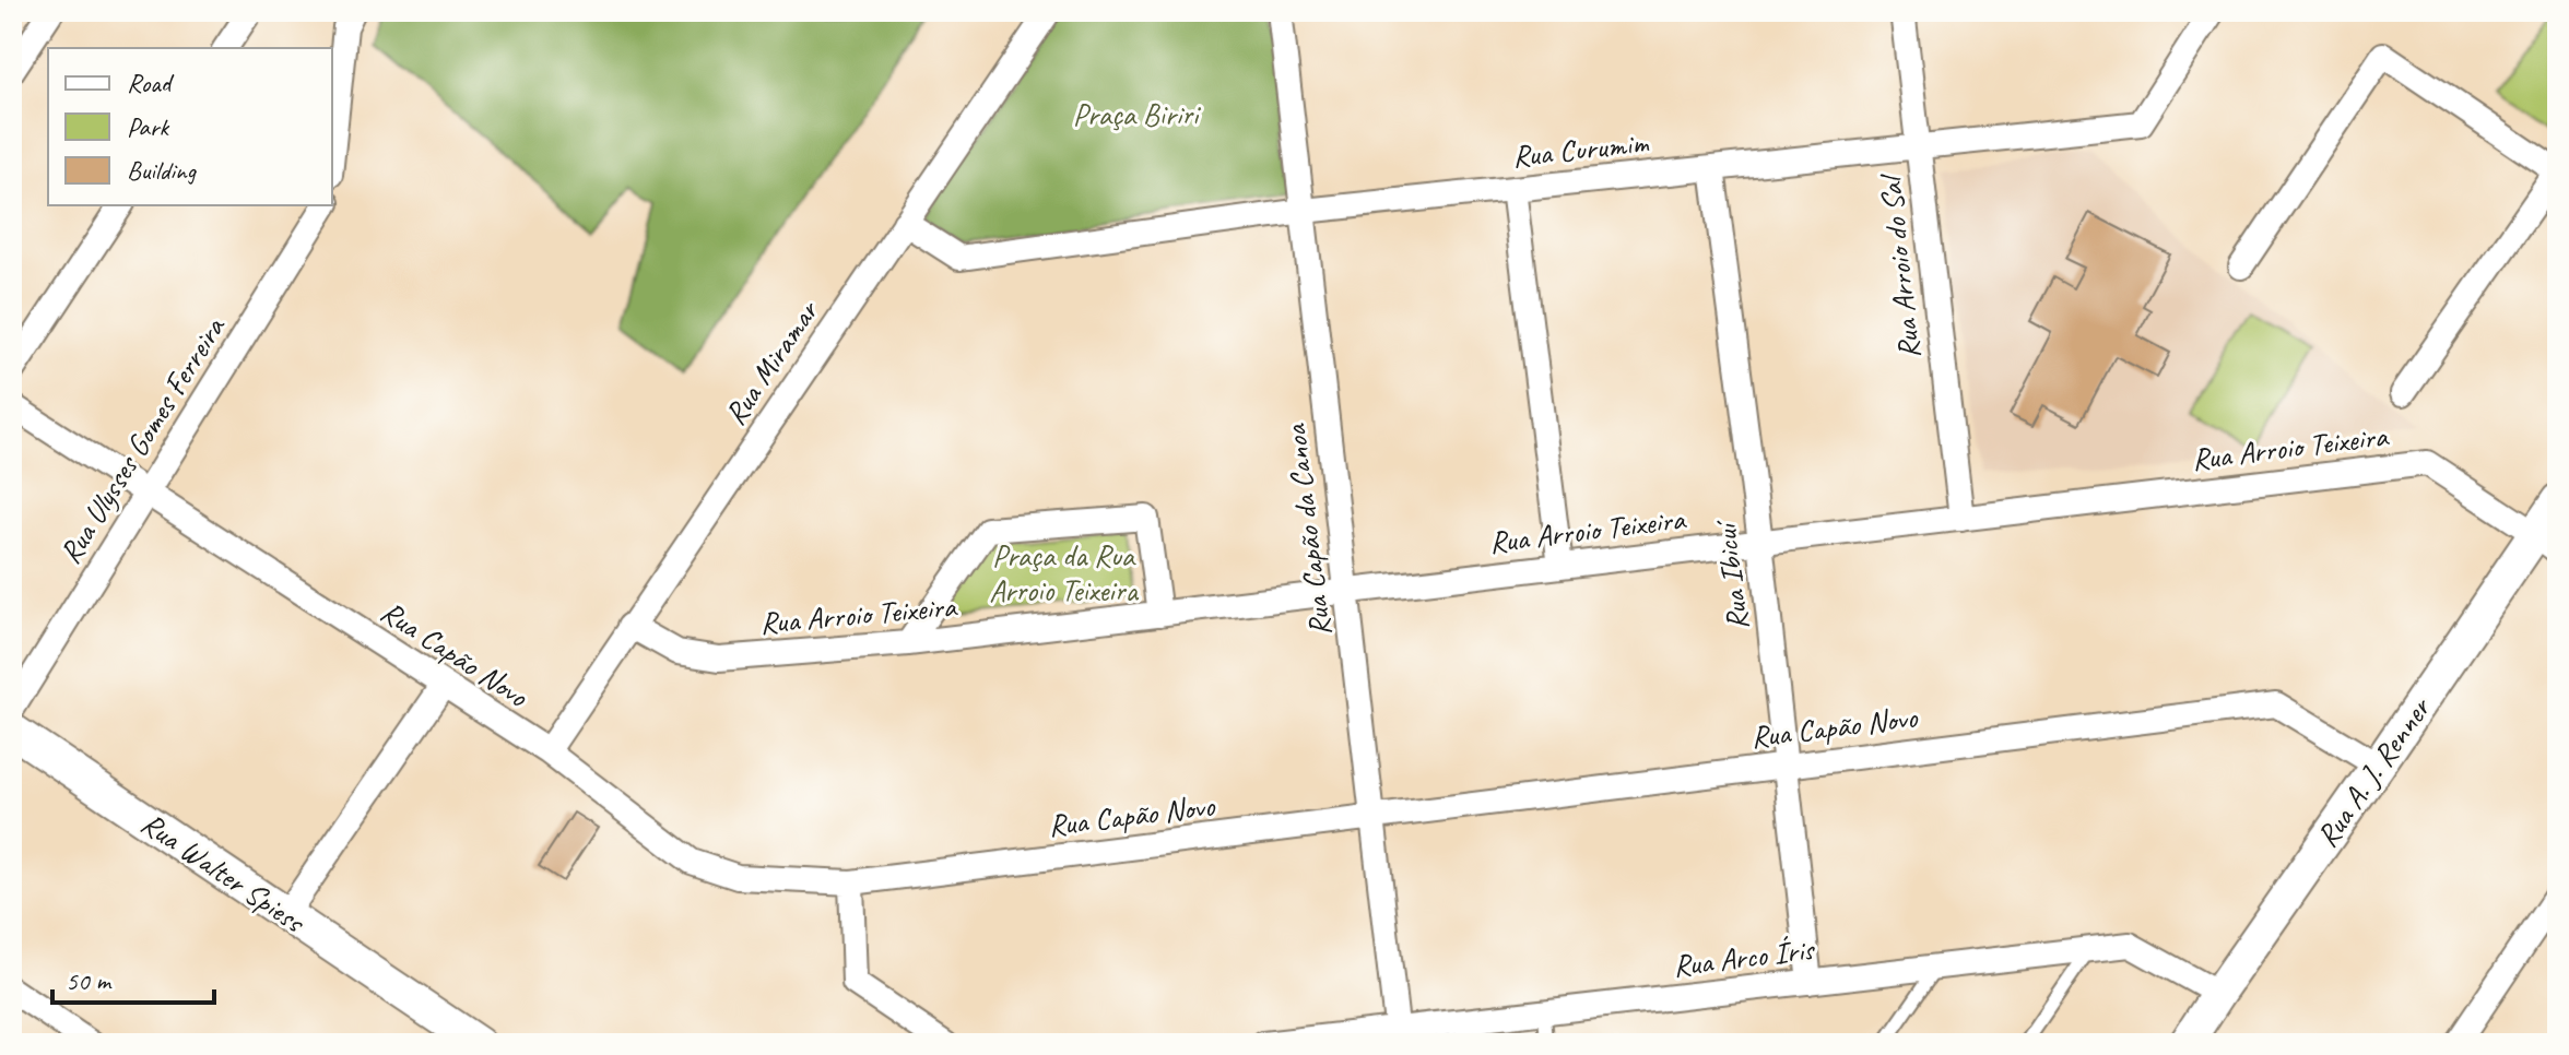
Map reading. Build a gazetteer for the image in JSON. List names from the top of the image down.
{
  "streets": {
    "street": [
      "Rua Curumim",
      "Rua Arroio do Sal",
      "Rua Miramar",
      "Rua Ulysses Gomes Ferreira",
      "Rua Arroio Teixeira",
      "Rua Capão da Canoa",
      "Rua Ibicuí",
      "Rua Capão Novo",
      "Rua A. J. Renner",
      "Rua Walter Spiess",
      "Rua Arco Íris"
    ]
  },
  "crossings": [
    ["Rua Curumim", "Rua Arroio do Sal"],
    ["Rua Curumim", "Rua Miramar"],
    ["Rua Curumim", "Rua Capão da Canoa"],
    ["Rua Curumim", "Rua Ibicuí"],
    ["Rua Arroio do Sal", "Rua Arroio Teixeira"],
    ["Rua Miramar", "Rua Arroio Teixeira"],
    ["Rua Miramar", "Rua Capão Novo"],
    ["Rua Ulysses Gomes Ferreira", "Rua Capão Novo"],
    ["Rua Arroio Teixeira", "Rua Capão da Canoa"],
    ["Rua Arroio Teixeira", "Rua Ibicuí"],
    ["Rua Arroio Teixeira", "Rua A. J. Renner"],
    ["Rua Capão da Canoa", "Rua Capão Novo"],
    ["Rua Capão da Canoa", "Rua Arco Íris"],
    ["Rua Ibicuí", "Rua Capão Novo"],
    ["Rua Ibicuí", "Rua Arco Íris"],
    ["Rua Capão Novo", "Rua A. J. Renner"],
    ["Rua A. J. Renner", "Rua Arco Íris"]
  ],
  "parks": ["Praça Biriri", "Praça da Rua Arroio Teixeira"],
  "legend": ["Road", "Park", "Building"],
  "scale_bar": "50 m"
}
